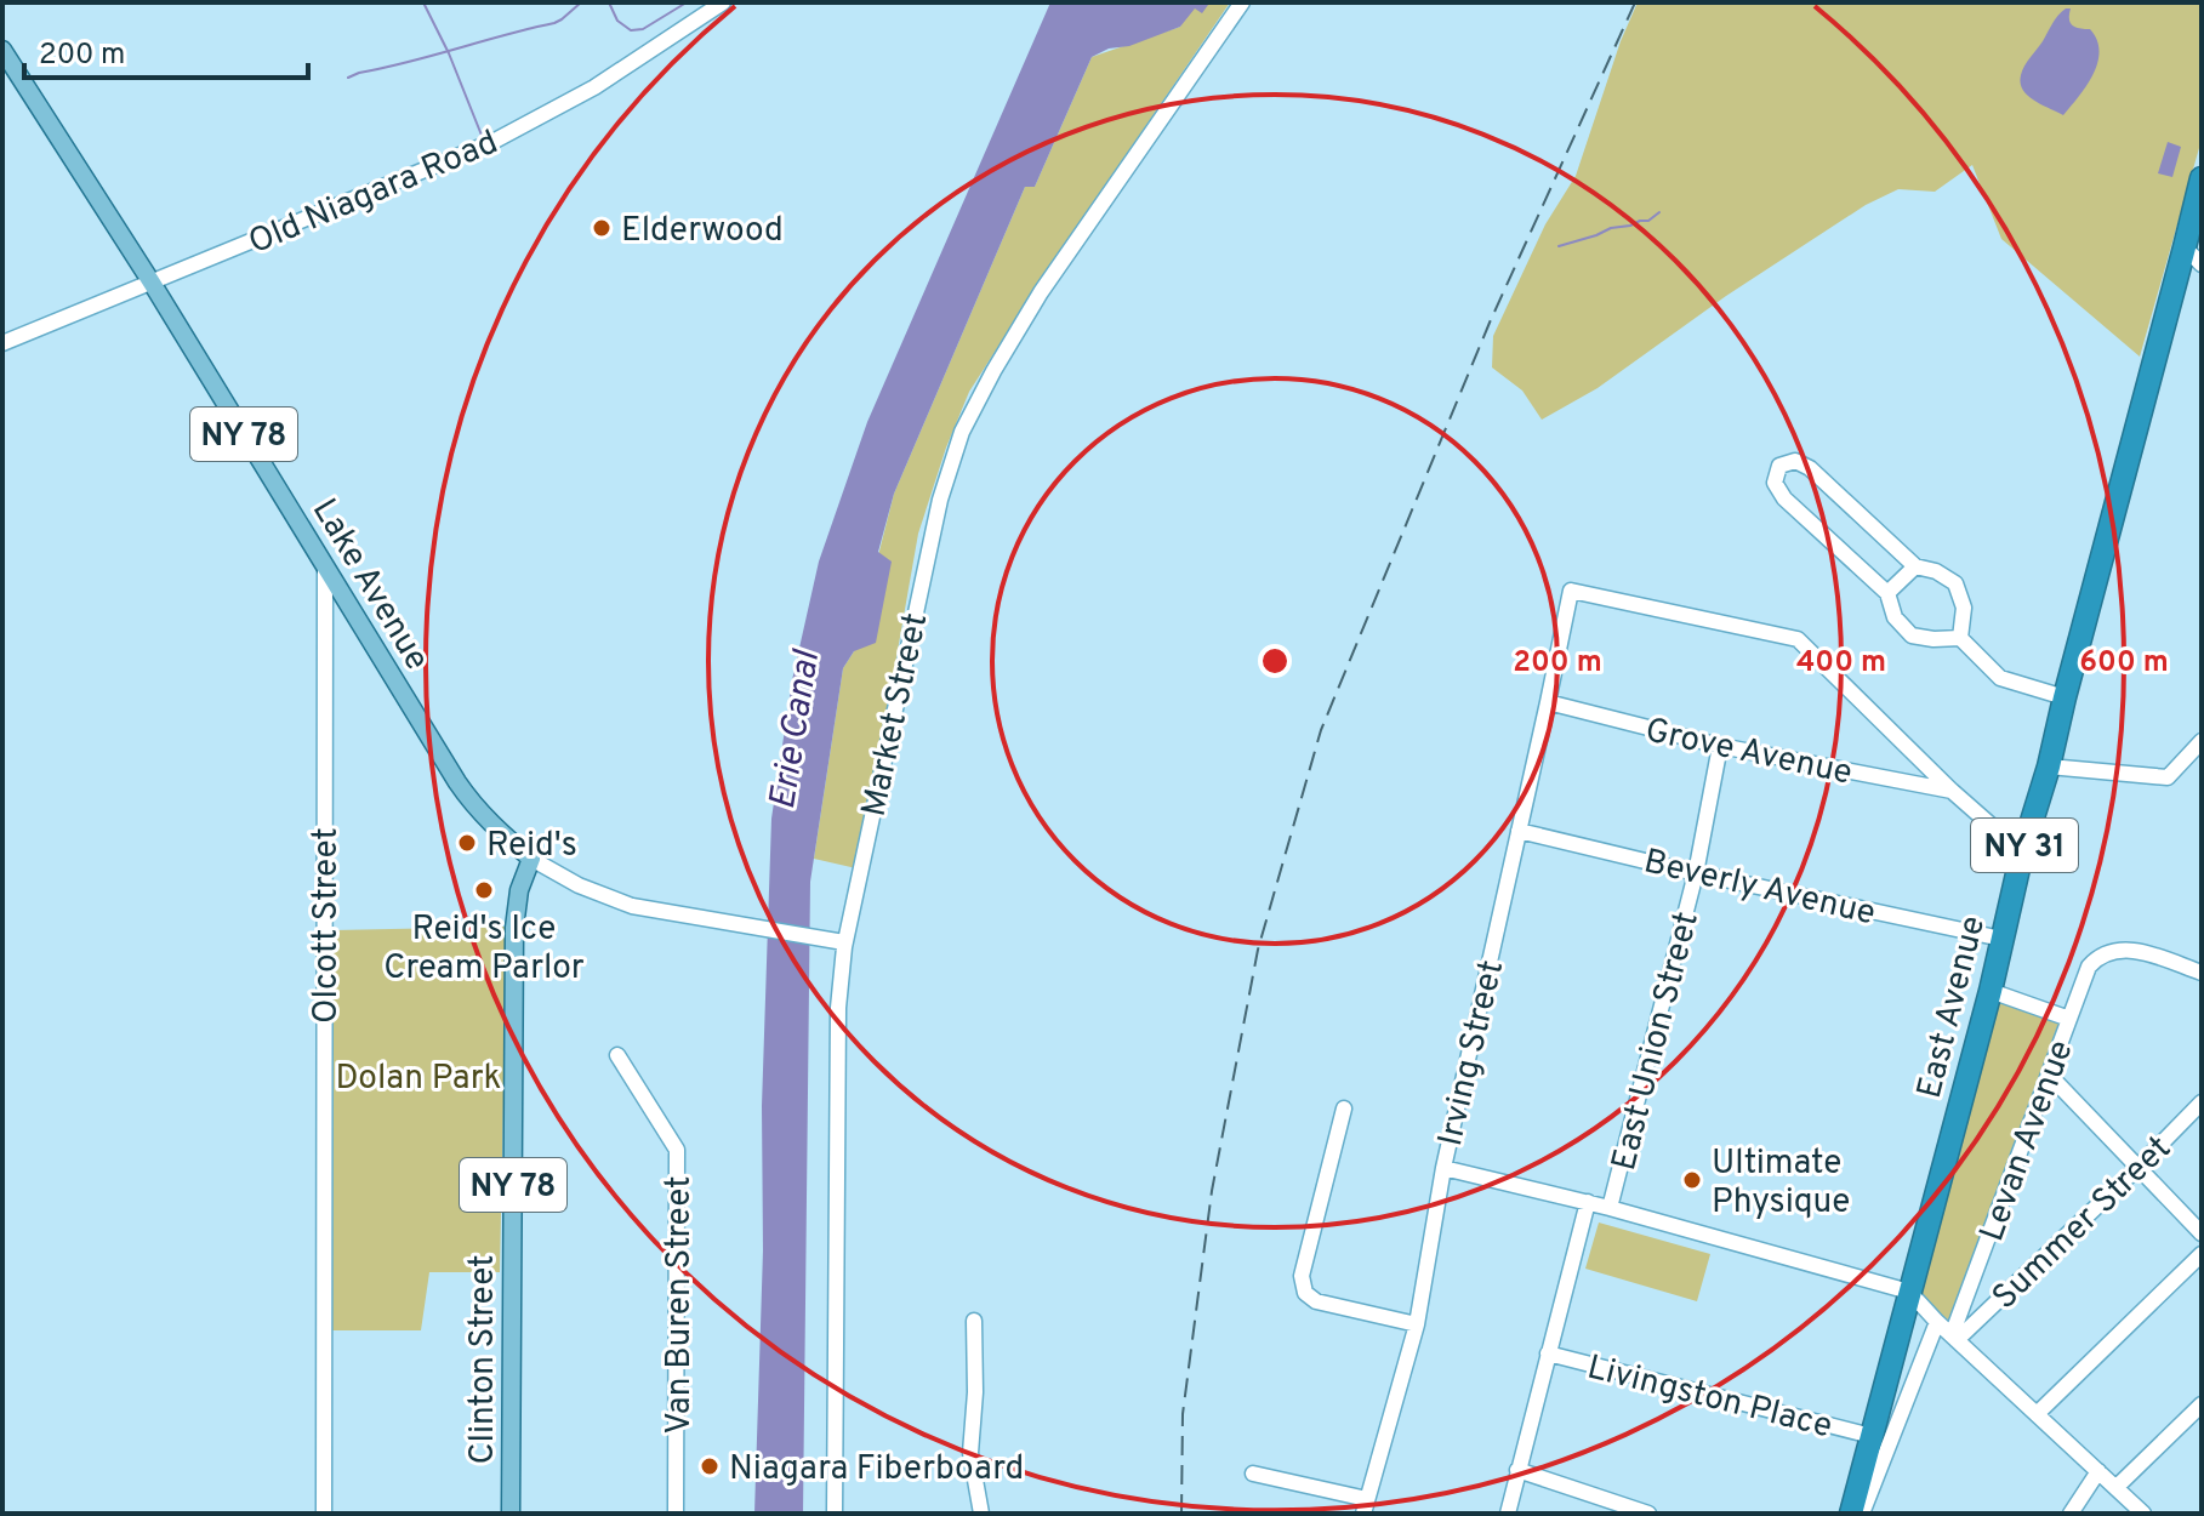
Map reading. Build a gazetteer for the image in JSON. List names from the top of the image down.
{
  "streets": {
    "highway": ["NY 31", "East Avenue"],
    "main road": ["NY 78", "Lake Avenue", "Clinton Street"],
    "street": [
      "Old Niagara Road",
      "Market Street",
      "Grove Avenue",
      "Beverly Avenue",
      "Olcott Street",
      "East Union Street",
      "Irving Street",
      "Levan Avenue",
      "Summer Street",
      "Van Buren Street",
      "Livingston Place"
    ]
  },
  "crossings": [
    ["Old Niagara Road", "Lake Avenue"],
    ["Lake Avenue", "Market Street"],
    ["Lake Avenue", "Olcott Street"],
    ["Lake Avenue", "Clinton Street"],
    ["Grove Avenue", "East Union Street"],
    ["Grove Avenue", "Irving Street"],
    ["Beverly Avenue", "East Avenue"],
    ["Beverly Avenue", "East Union Street"],
    ["Beverly Avenue", "Irving Street"],
    ["East Avenue", "Livingston Place"],
    ["East Union Street", "Livingston Place"],
    ["Levan Avenue", "Summer Street"]
  ],
  "water": ["Erie Canal"],
  "parks": ["Dolan Park"],
  "places": [
    "Elderwood",
    "Reid's",
    "Reid's Ice Cream Parlor",
    "Ultimate Physique",
    "Niagara Fiberboard"
  ],
  "scale_bar": "200 m",
  "rings": ["200 m", "400 m", "600 m"]
}
